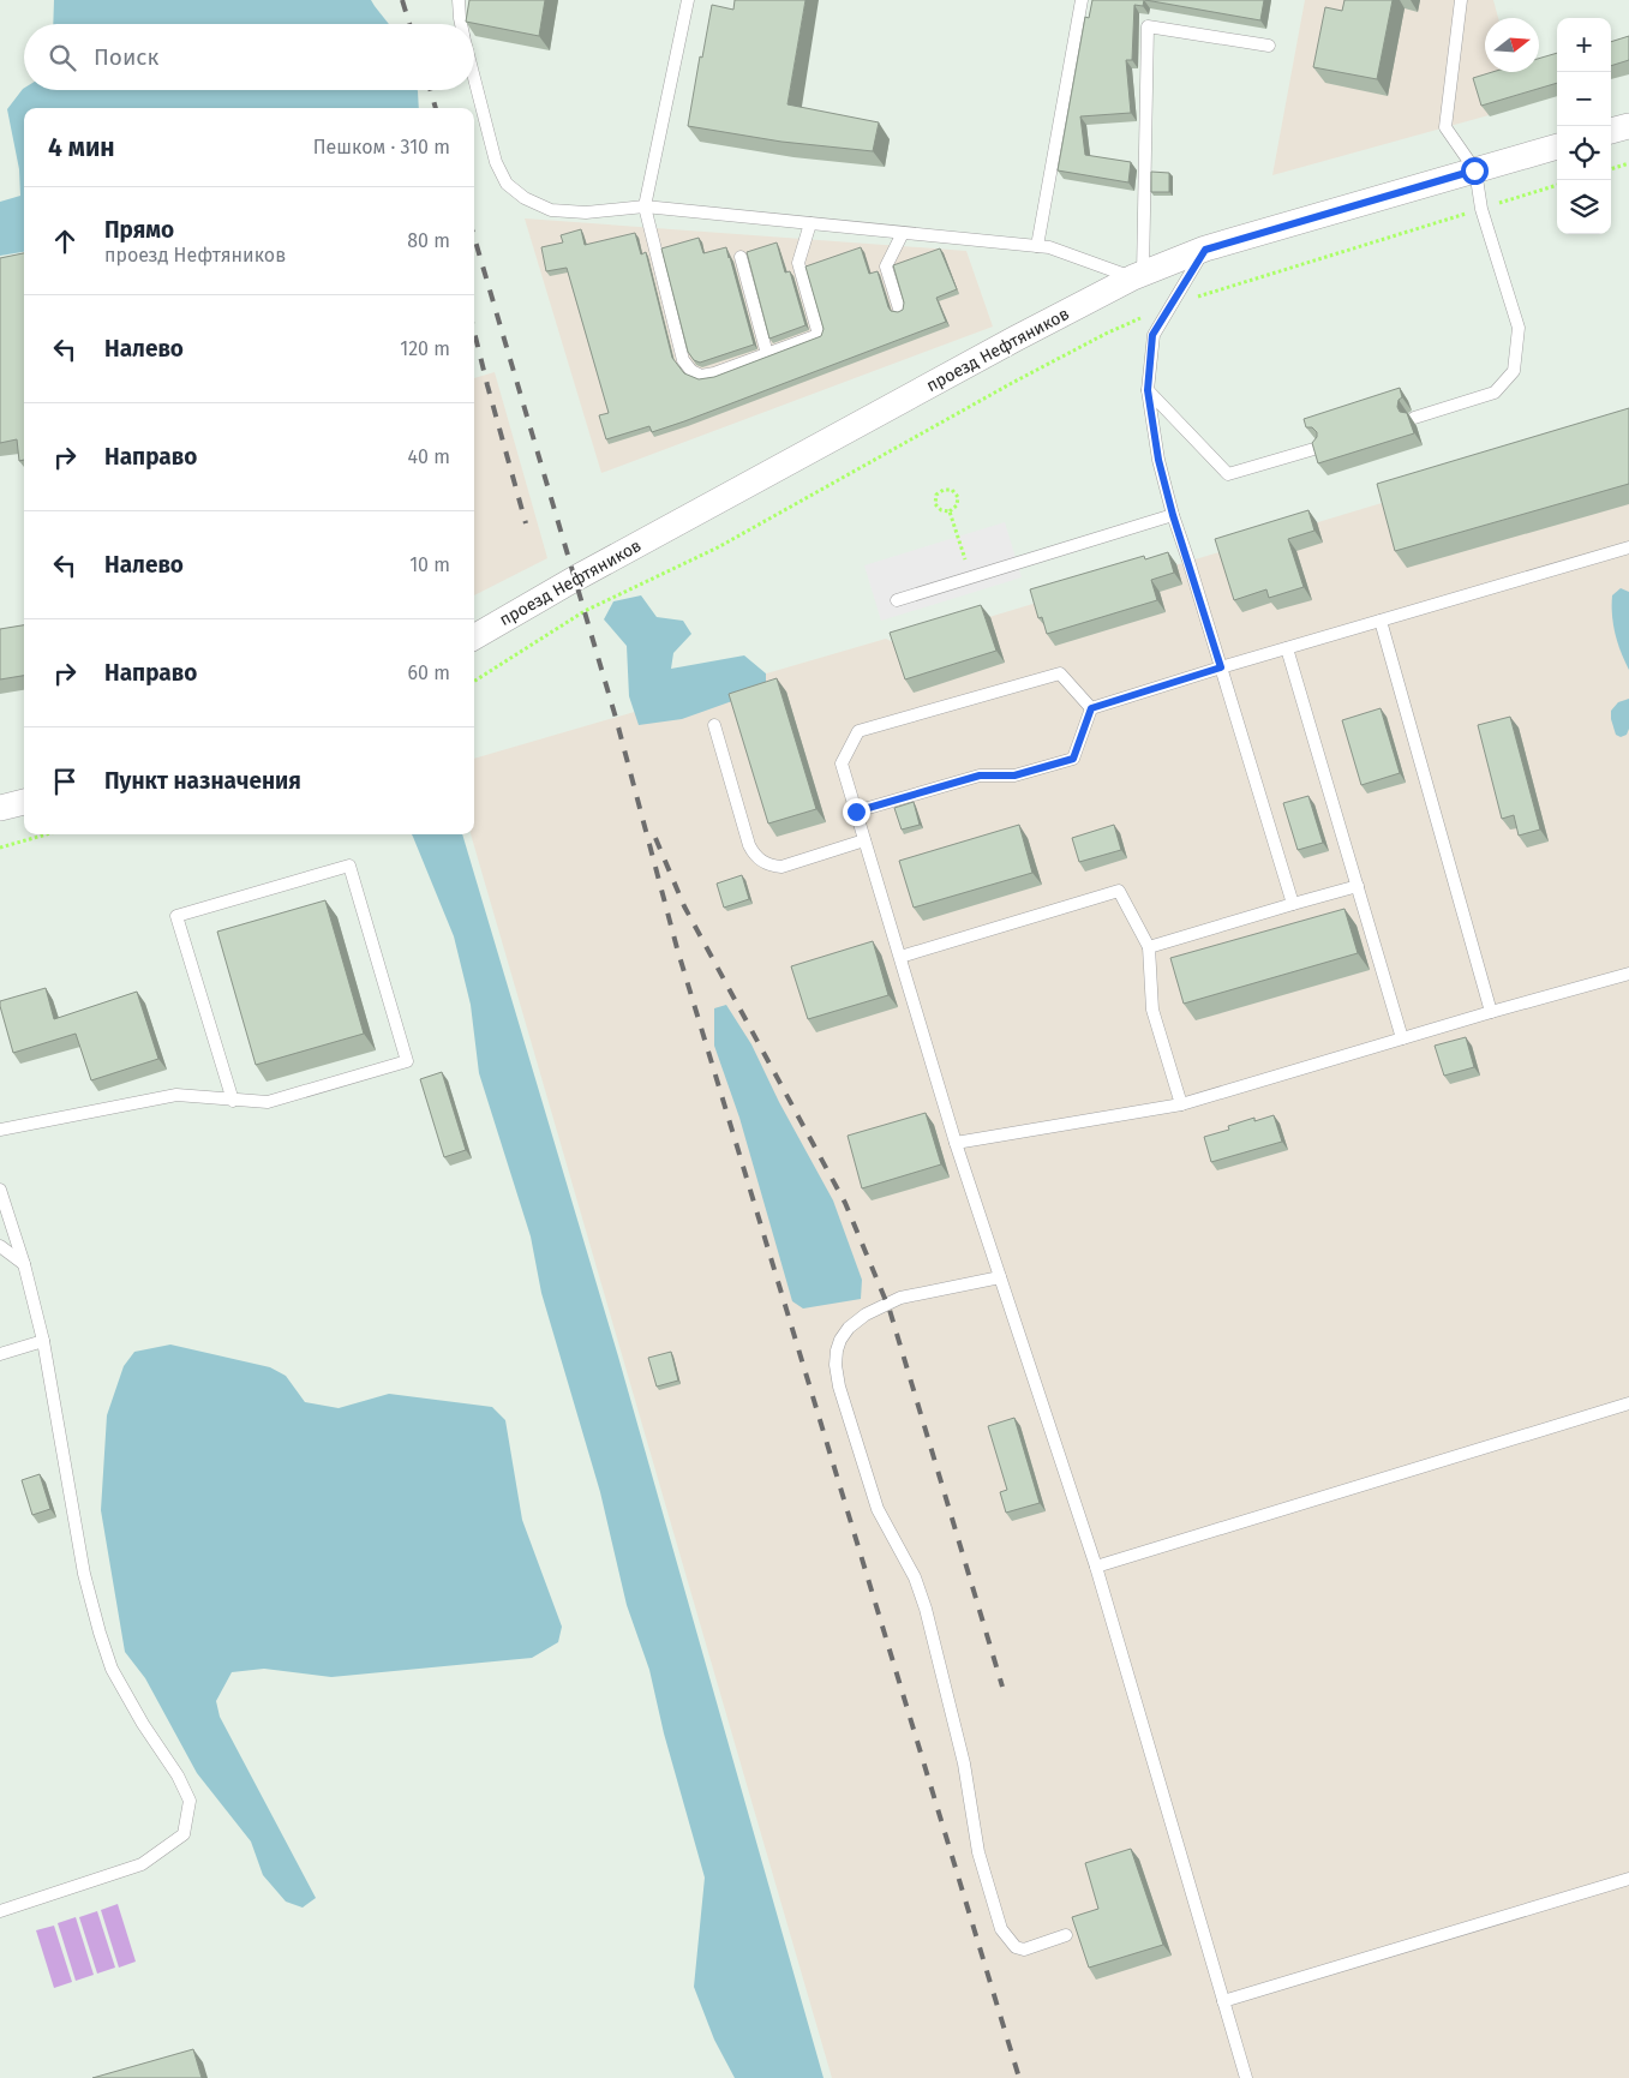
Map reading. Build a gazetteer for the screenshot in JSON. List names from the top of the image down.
{
  "streets": {
    "street": ["проезд Нефтяников"]
  },
  "north": "right",
  "page": {
    "map_buttons": ["+", "−"],
    "search": "Поиск",
    "heading": ["4 мин", "Пешком · 310 m"],
    "list": [
      ["Прямо", "проезд Нефтяников", "80 m"],
      ["Налево", "120 m"],
      ["Направо", "40 m"],
      ["Налево", "10 m"],
      ["Направо", "60 m"],
      "Пункт назначения"
    ]
  }
}
